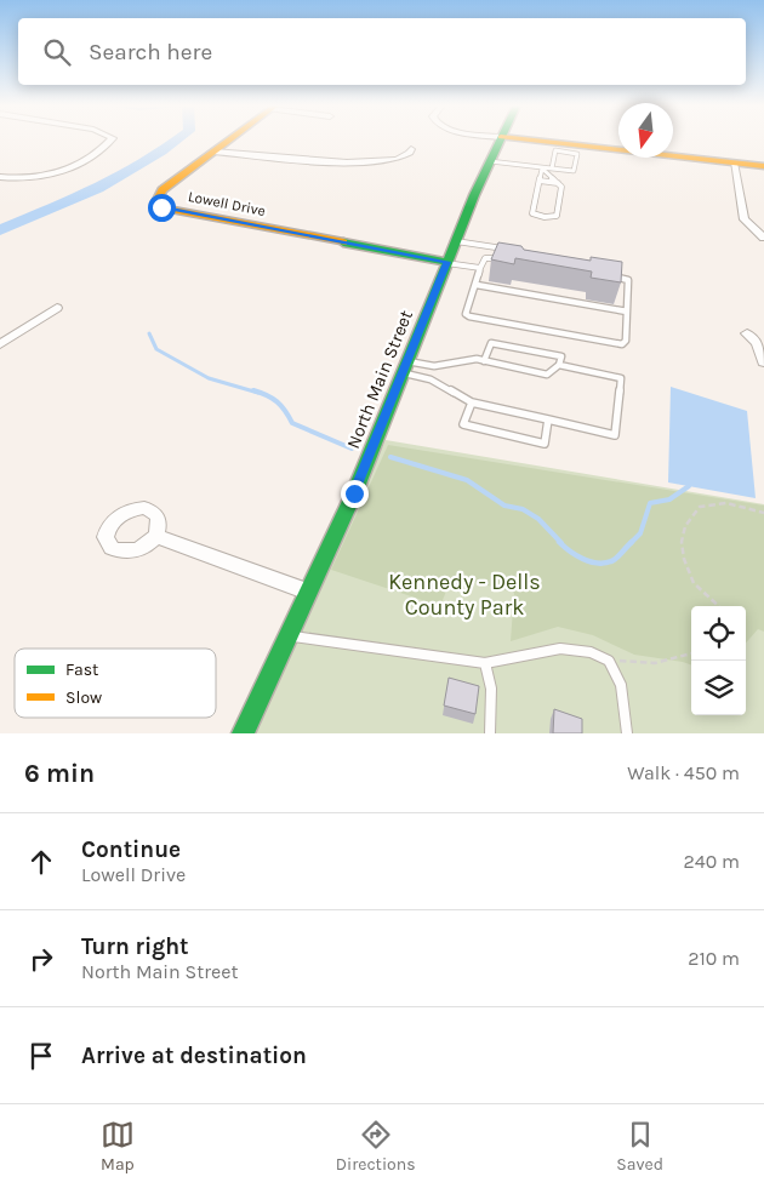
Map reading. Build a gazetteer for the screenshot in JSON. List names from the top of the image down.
{
  "streets": {
    "street": ["Lowell Drive", "North Main Street"]
  },
  "crossings": [
    ["Lowell Drive", "North Main Street"]
  ],
  "parks": ["Kennedy - Dells County Park"],
  "legend": ["Fast", "Slow"],
  "north": "bottom",
  "page": {
    "search": "Search here",
    "heading": ["6 min", "Walk · 450 m"],
    "list": [
      ["Continue", "Lowell Drive", "240 m"],
      ["Turn right", "North Main Street", "210 m"],
      "Arrive at destination"
    ],
    "nav": ["Map", "Directions", "Saved"]
  }
}
